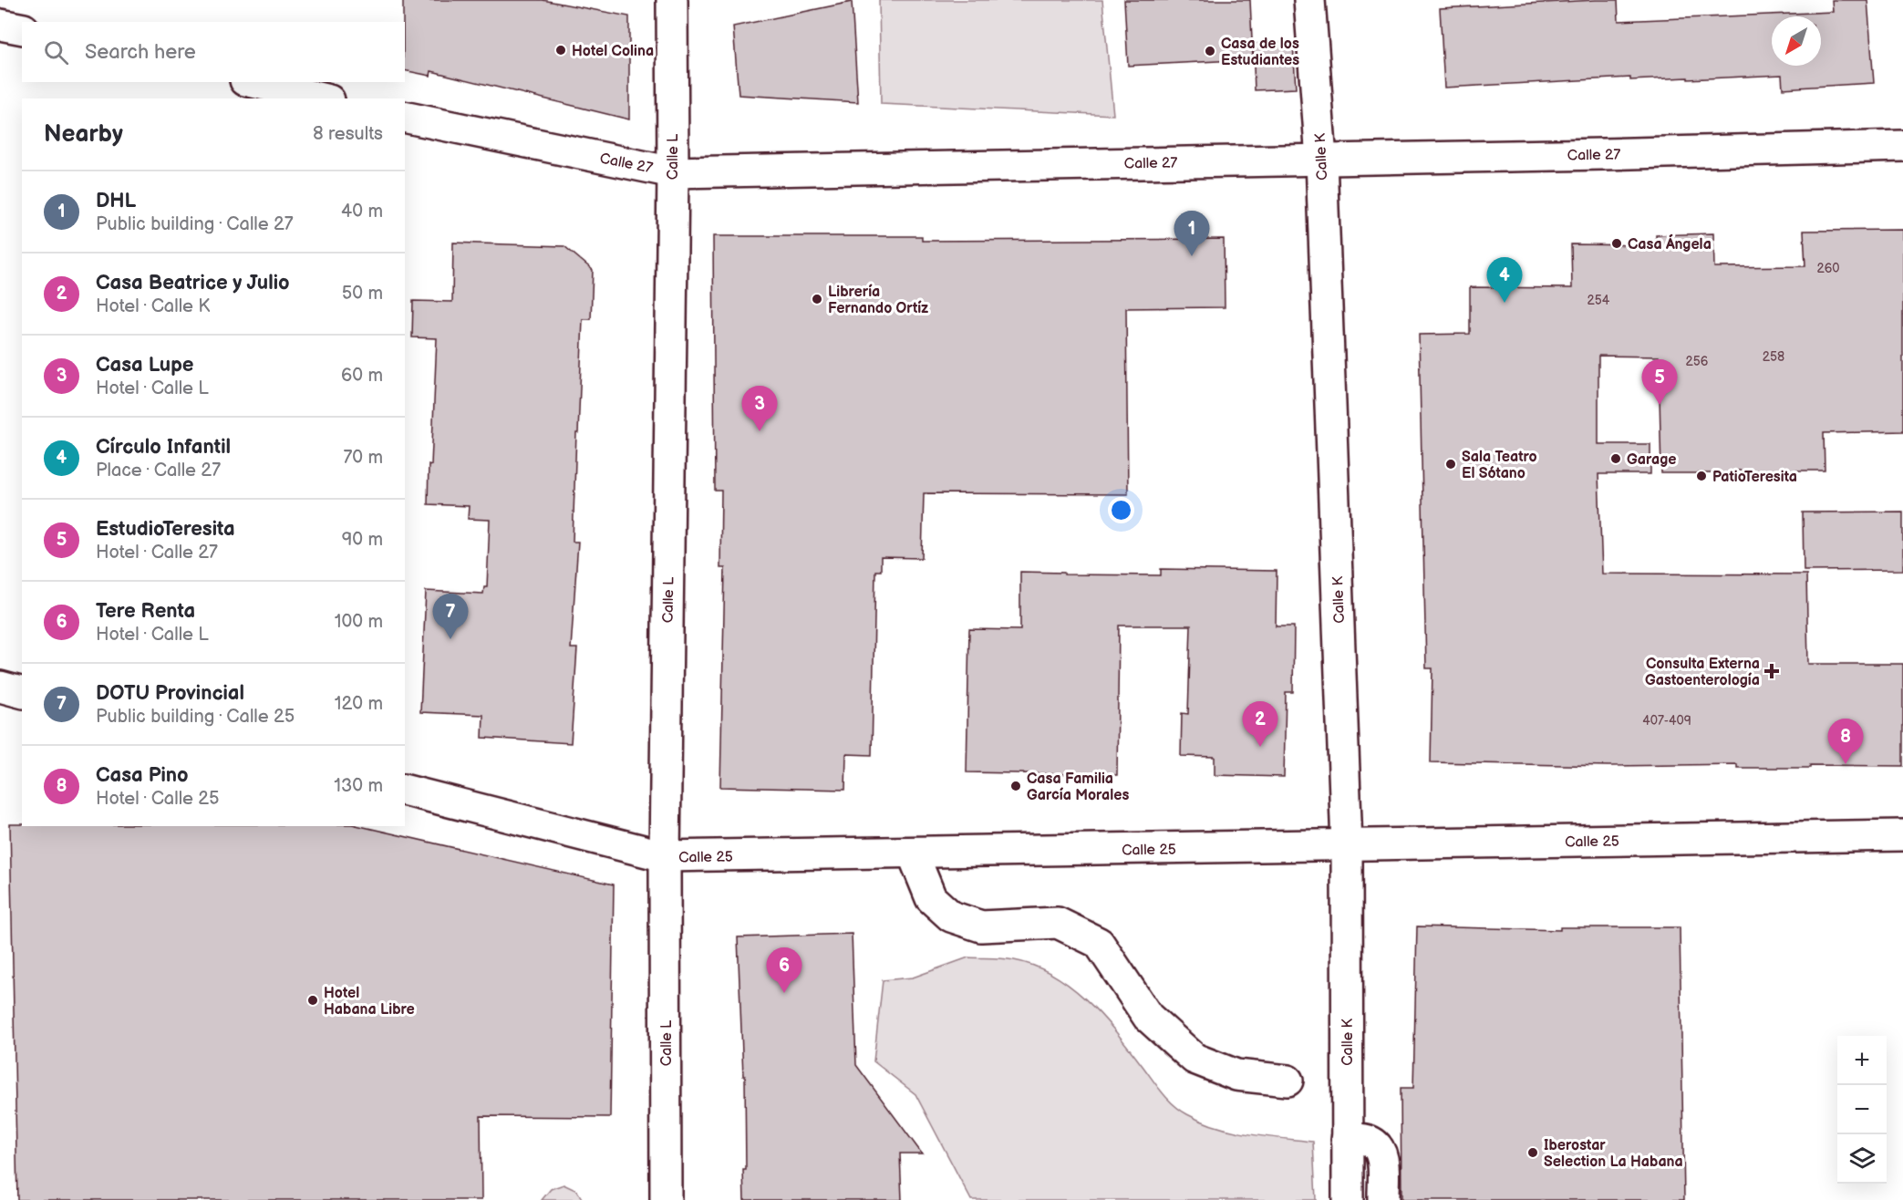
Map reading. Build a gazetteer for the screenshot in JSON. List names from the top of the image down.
{
  "streets": {
    "street": [
      "Calle 27",
      "Calle L",
      "Calle K",
      "Calle 25"
    ]
  },
  "crossings": [
    ["Calle 27", "Calle L"],
    ["Calle 27", "Calle K"],
    ["Calle L", "Calle 25"],
    ["Calle K", "Calle 25"]
  ],
  "places": {
    "other": [
      "Hotel Colina",
      "Casa de los Estudiantes",
      "Casa Ángela",
      "Librería Fernando Ortíz",
      "Garage",
      "Sala Teatro El Sótano",
      "PatioTeresita",
      "Casa Familia García Morales",
      "Hotel Habana Libre",
      "Iberostar Selection La Habana"
    ],
    "health": ["Consulta Externa Gastoenterología"]
  },
  "house_numbers": [
    "260",
    "254",
    "258",
    "256",
    "407-409"
  ],
  "north": "bottom left",
  "page": {
    "search": "Search here",
    "heading": ["Nearby", "8 results"],
    "list": [
      {
        "mark": "1",
        "name": "DHL",
        "note": "Public building · Calle 27",
        "value": "40 m"
      },
      {
        "mark": "2",
        "name": "Casa Beatrice y Julio",
        "note": "Hotel · Calle K",
        "value": "50 m"
      },
      {
        "mark": "3",
        "name": "Casa Lupe",
        "note": "Hotel · Calle L",
        "value": "60 m"
      },
      {
        "mark": "4",
        "name": "Círculo Infantil",
        "note": "Place · Calle 27",
        "value": "70 m"
      },
      {
        "mark": "5",
        "name": "EstudioTeresita",
        "note": "Hotel · Calle 27",
        "value": "90 m"
      },
      {
        "mark": "6",
        "name": "Tere Renta",
        "note": "Hotel · Calle L",
        "value": "100 m"
      },
      {
        "mark": "7",
        "name": "DOTU Provincial",
        "note": "Public building · Calle 25",
        "value": "120 m"
      },
      {
        "mark": "8",
        "name": "Casa Pino",
        "note": "Hotel · Calle 25",
        "value": "130 m"
      }
    ],
    "pins": [
      "1",
      "4",
      "5",
      "3",
      "7",
      "2",
      "8",
      "6"
    ],
    "map_buttons": ["+", "−"]
  }
}
